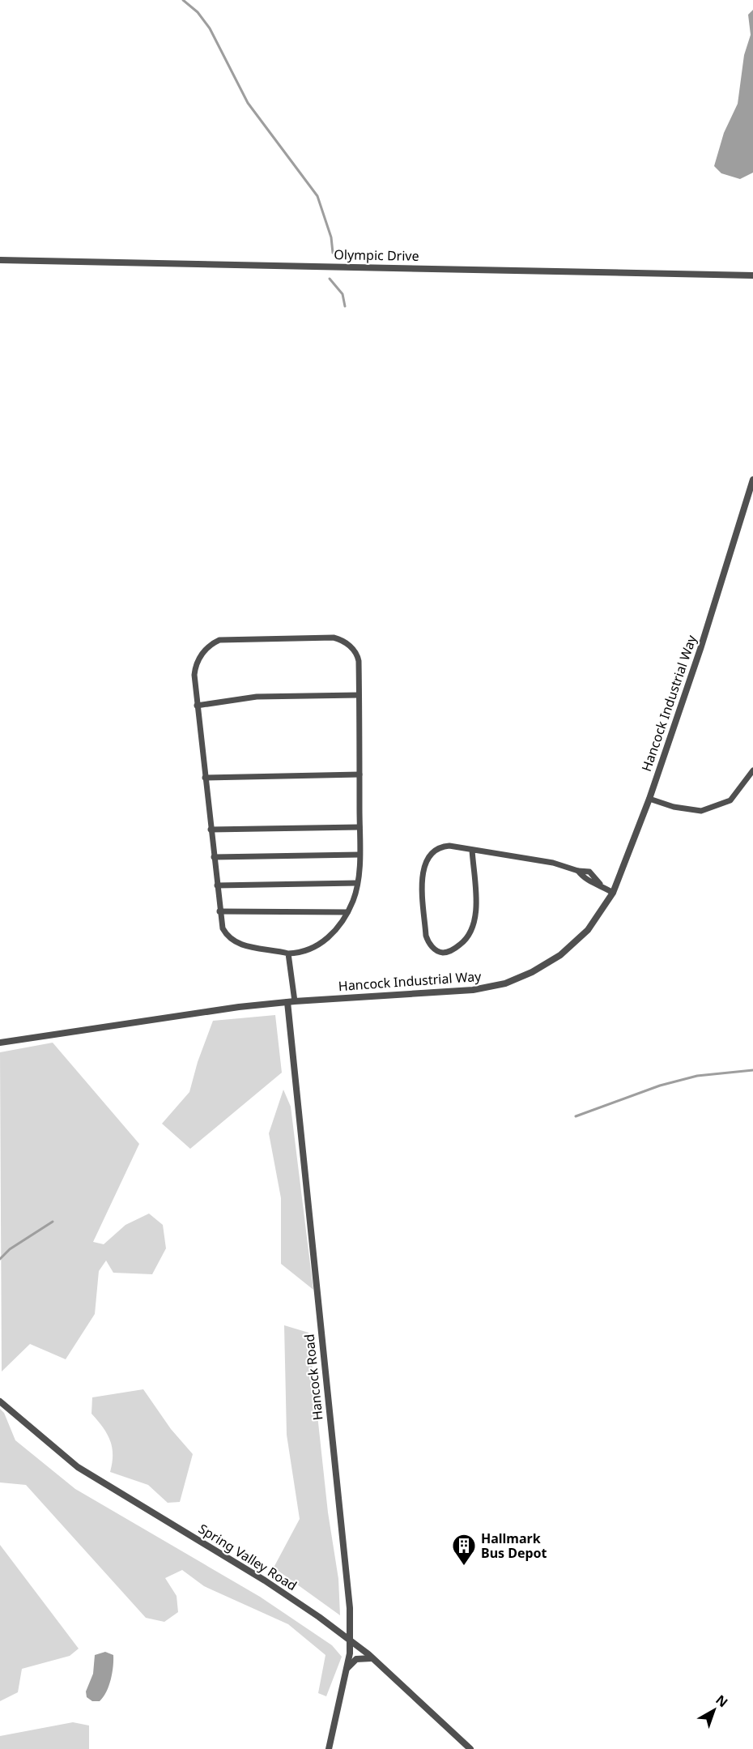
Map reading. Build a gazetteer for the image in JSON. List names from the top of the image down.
{
  "streets": {
    "street": [
      "Olympic Drive",
      "Hancock Industrial Way",
      "Hancock Road",
      "Spring Valley Road"
    ]
  },
  "crossings": [
    ["Hancock Industrial Way", "Hancock Road"],
    ["Hancock Road", "Spring Valley Road"]
  ],
  "places": {
    "building": ["Hallmark Bus Depot"]
  },
  "north": "top right"
}
